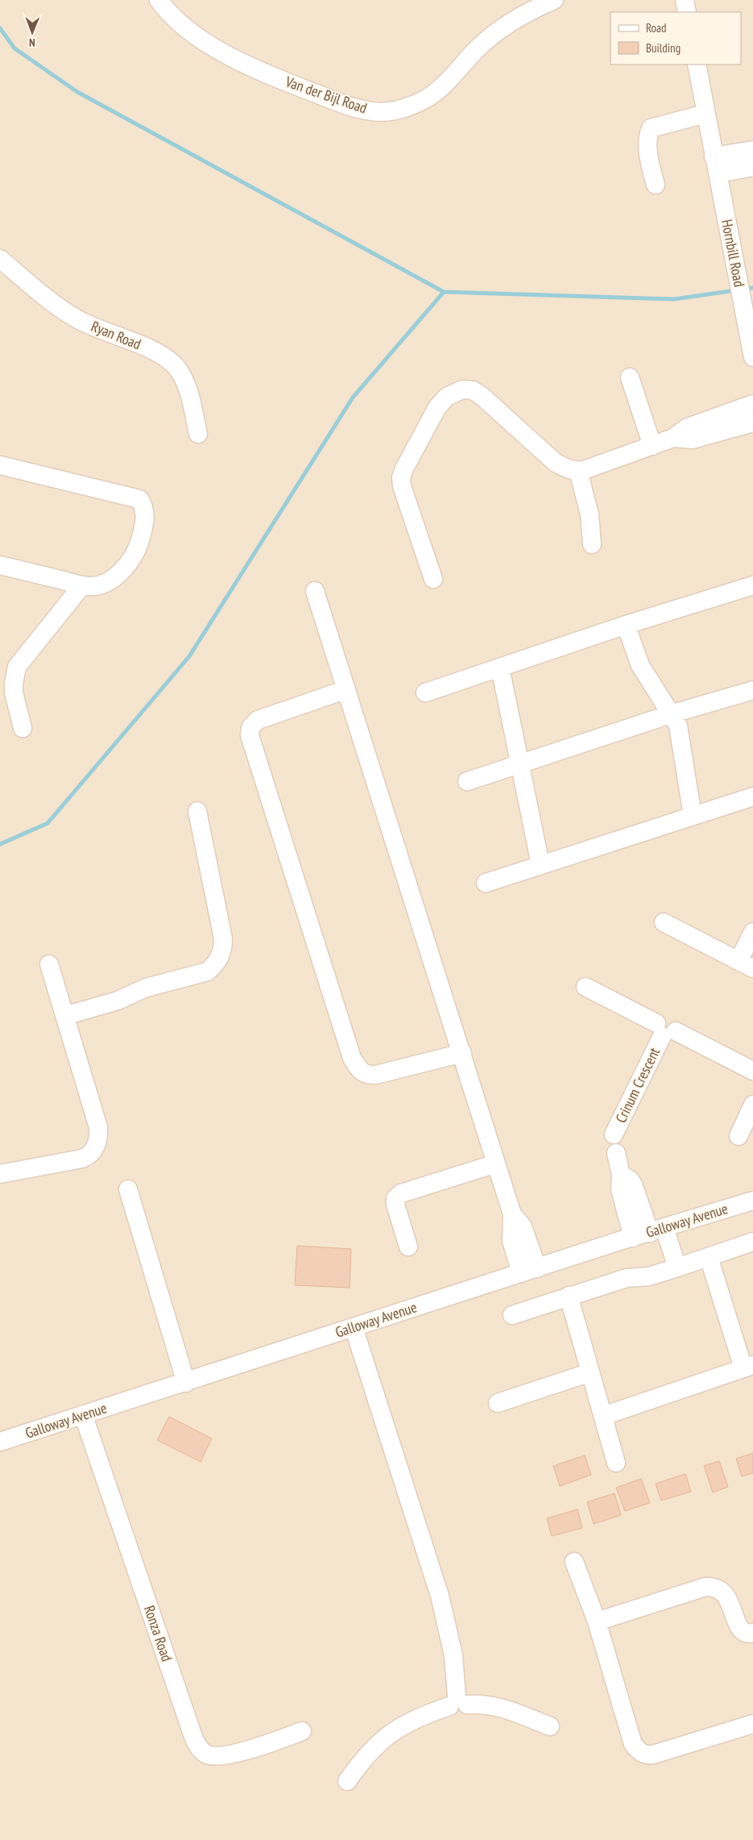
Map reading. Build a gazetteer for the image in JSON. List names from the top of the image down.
{
  "streets": {
    "street": [
      "Van der Bijl Road",
      "Hornbill Road",
      "Ryan Road",
      "Crinum Crescent",
      "Galloway Avenue",
      "Ronza Road"
    ]
  },
  "crossings": [
    ["Crinum Crescent", "Galloway Avenue"],
    ["Galloway Avenue", "Ronza Road"]
  ],
  "legend": ["Road", "Building"],
  "north": "bottom"
}
